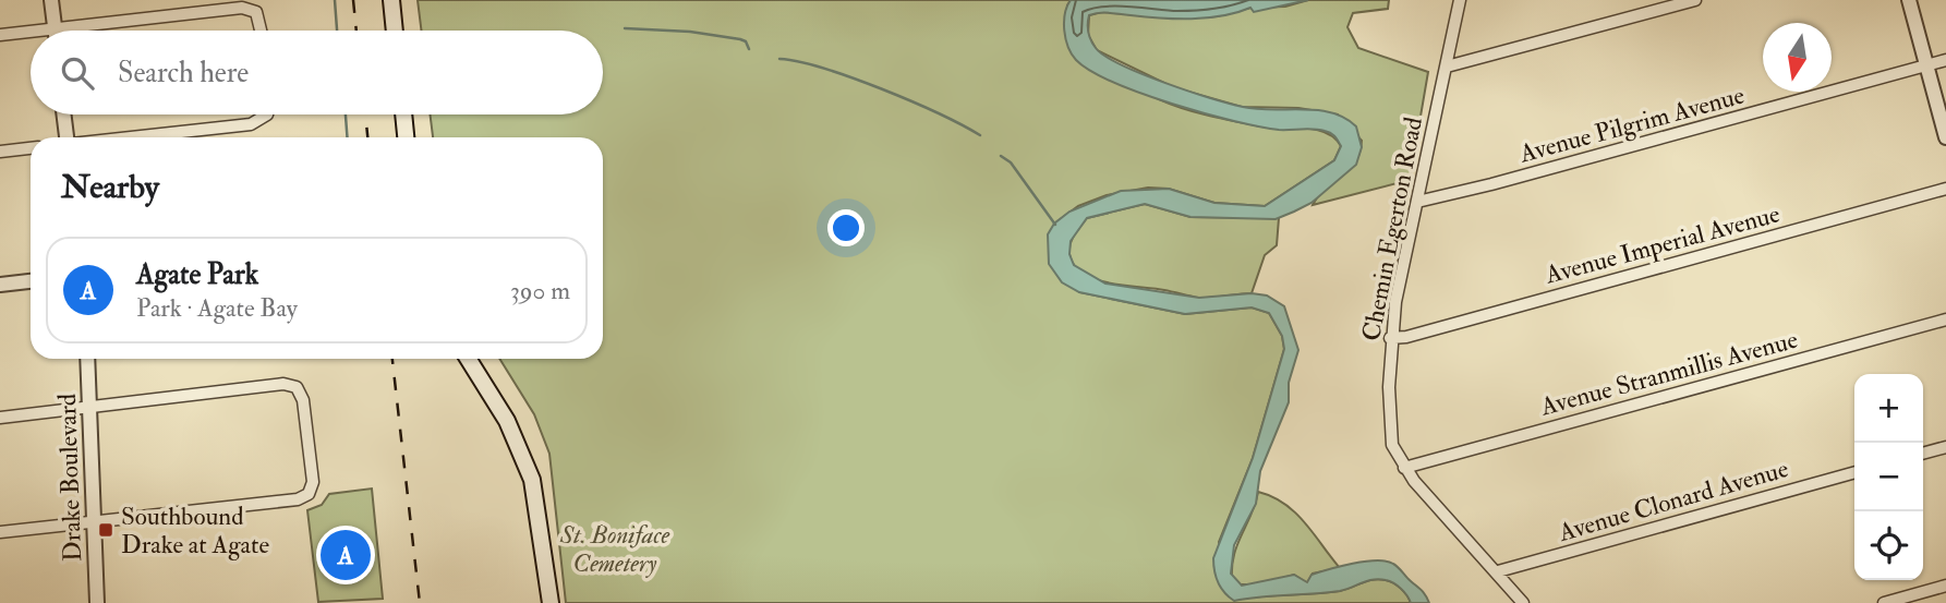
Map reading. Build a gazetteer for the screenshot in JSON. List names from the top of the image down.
{
  "streets": {
    "street": [
      "Avenue Pilgrim Avenue",
      "Chemin Egerton Road",
      "Avenue Imperial Avenue",
      "Avenue Stranmillis Avenue",
      "Drake Boulevard",
      "Avenue Clonard Avenue"
    ]
  },
  "crossings": [
    ["Avenue Pilgrim Avenue", "Chemin Egerton Road"],
    ["Chemin Egerton Road", "Avenue Imperial Avenue"],
    ["Chemin Egerton Road", "Avenue Stranmillis Avenue"],
    ["Chemin Egerton Road", "Avenue Clonard Avenue"]
  ],
  "parks": ["St. Boniface Cemetery"],
  "places": {
    "transit": ["Southbound Drake at Agate"]
  },
  "north": "bottom",
  "page": {
    "search": "Search here",
    "heading": "Nearby",
    "list": [
      {
        "mark": "A",
        "name": "Agate Park",
        "note": "Park · Agate Bay",
        "value": "390 m"
      }
    ],
    "map_buttons": ["+", "−"],
    "pins": "A"
  }
}
